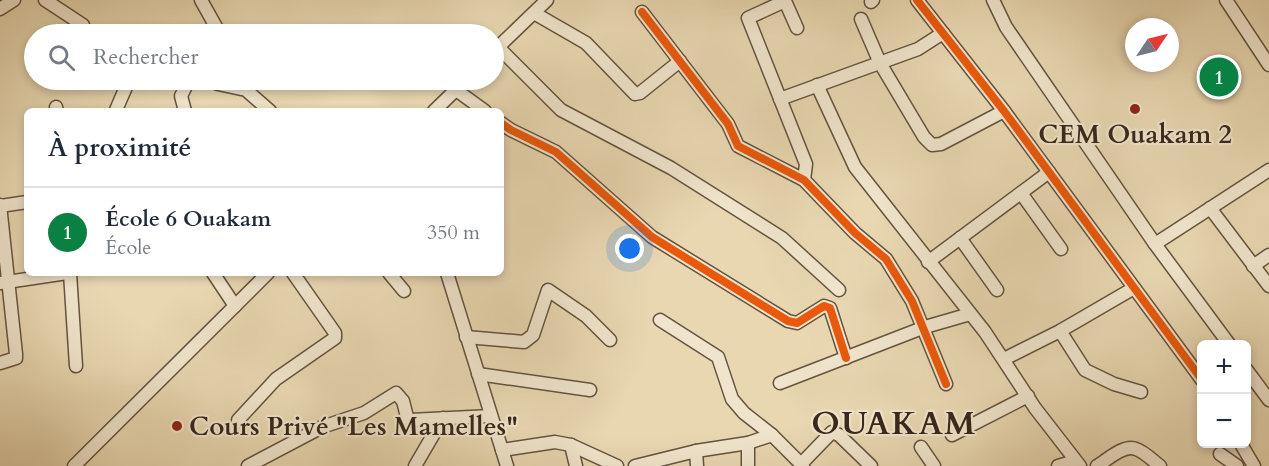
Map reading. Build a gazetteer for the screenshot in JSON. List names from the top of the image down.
{
  "districts": ["OUAKAM"],
  "places": ["CEM Ouakam 2", "Cours Privé \"Les Mamelles\""],
  "north": "top right",
  "page": {
    "search": "Rechercher",
    "pins": "1",
    "heading": "À proximité",
    "list": [
      {
        "mark": "1",
        "name": "École 6 Ouakam",
        "note": "École",
        "value": "350 m"
      }
    ],
    "map_buttons": ["+", "−"]
  }
}
